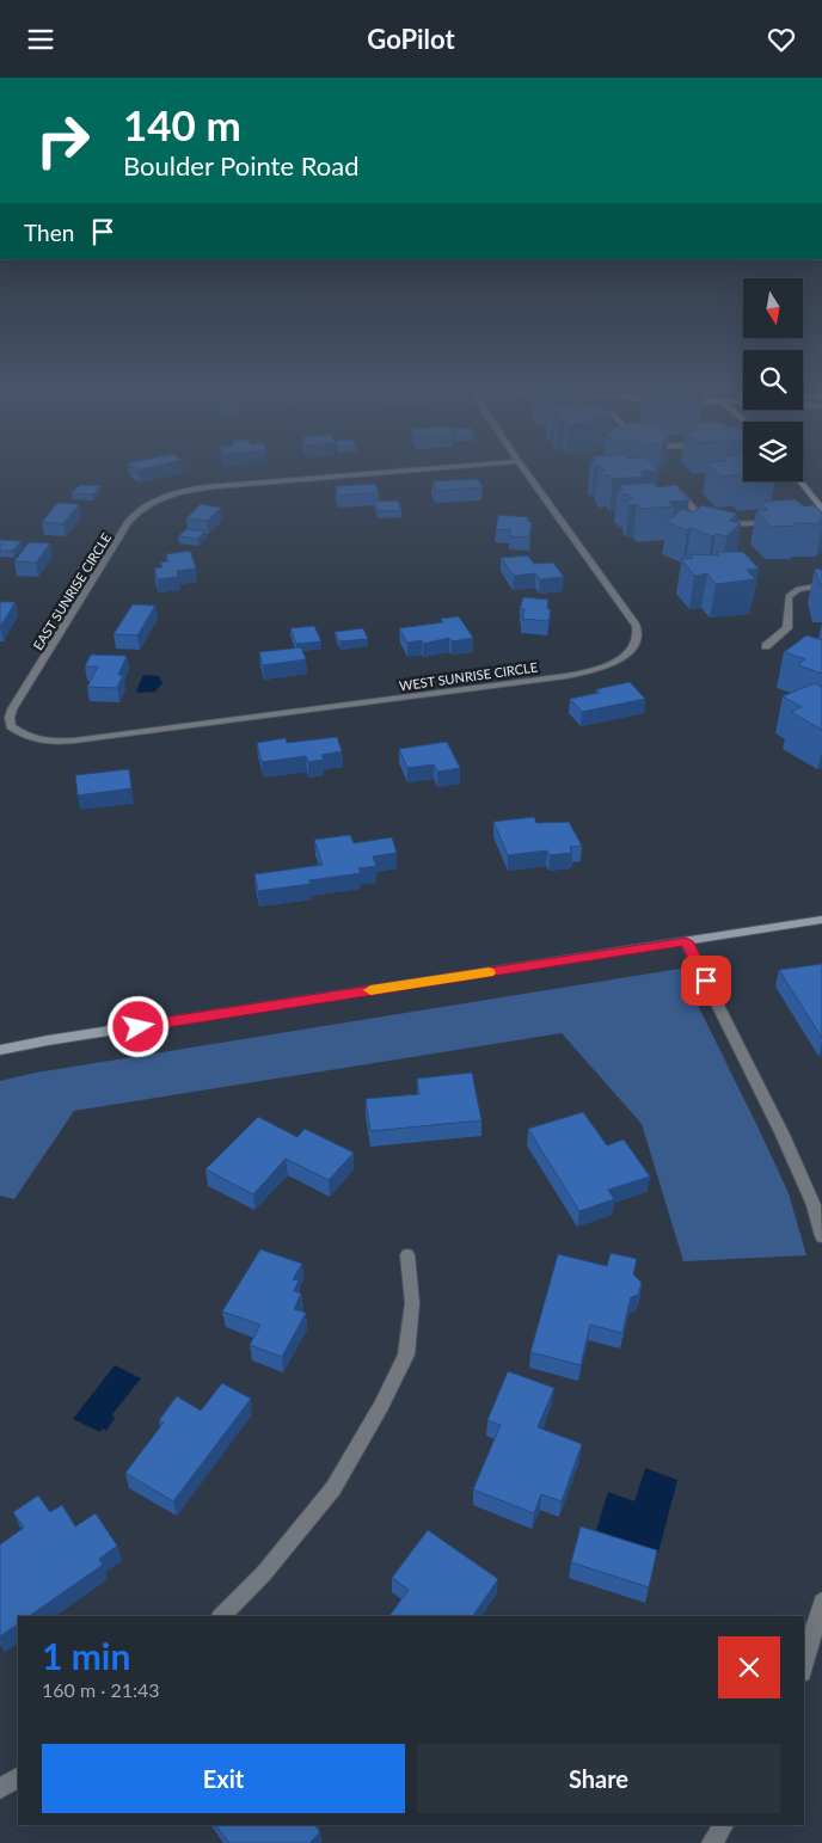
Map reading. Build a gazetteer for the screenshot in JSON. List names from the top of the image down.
{
  "streets": {
    "street": ["EAST SUNRISE CIRCLE", "WEST SUNRISE CIRCLE"]
  },
  "crossings": [
    ["EAST SUNRISE CIRCLE", "WEST SUNRISE CIRCLE"]
  ],
  "north": "bottom",
  "page": {
    "header": "GoPilot",
    "turn": ["140 m", "Boulder Pointe Road"],
    "then": "Then",
    "heading": ["1 min", "160 m · 21:43"],
    "buttons": ["Exit", "Share"]
  }
}
